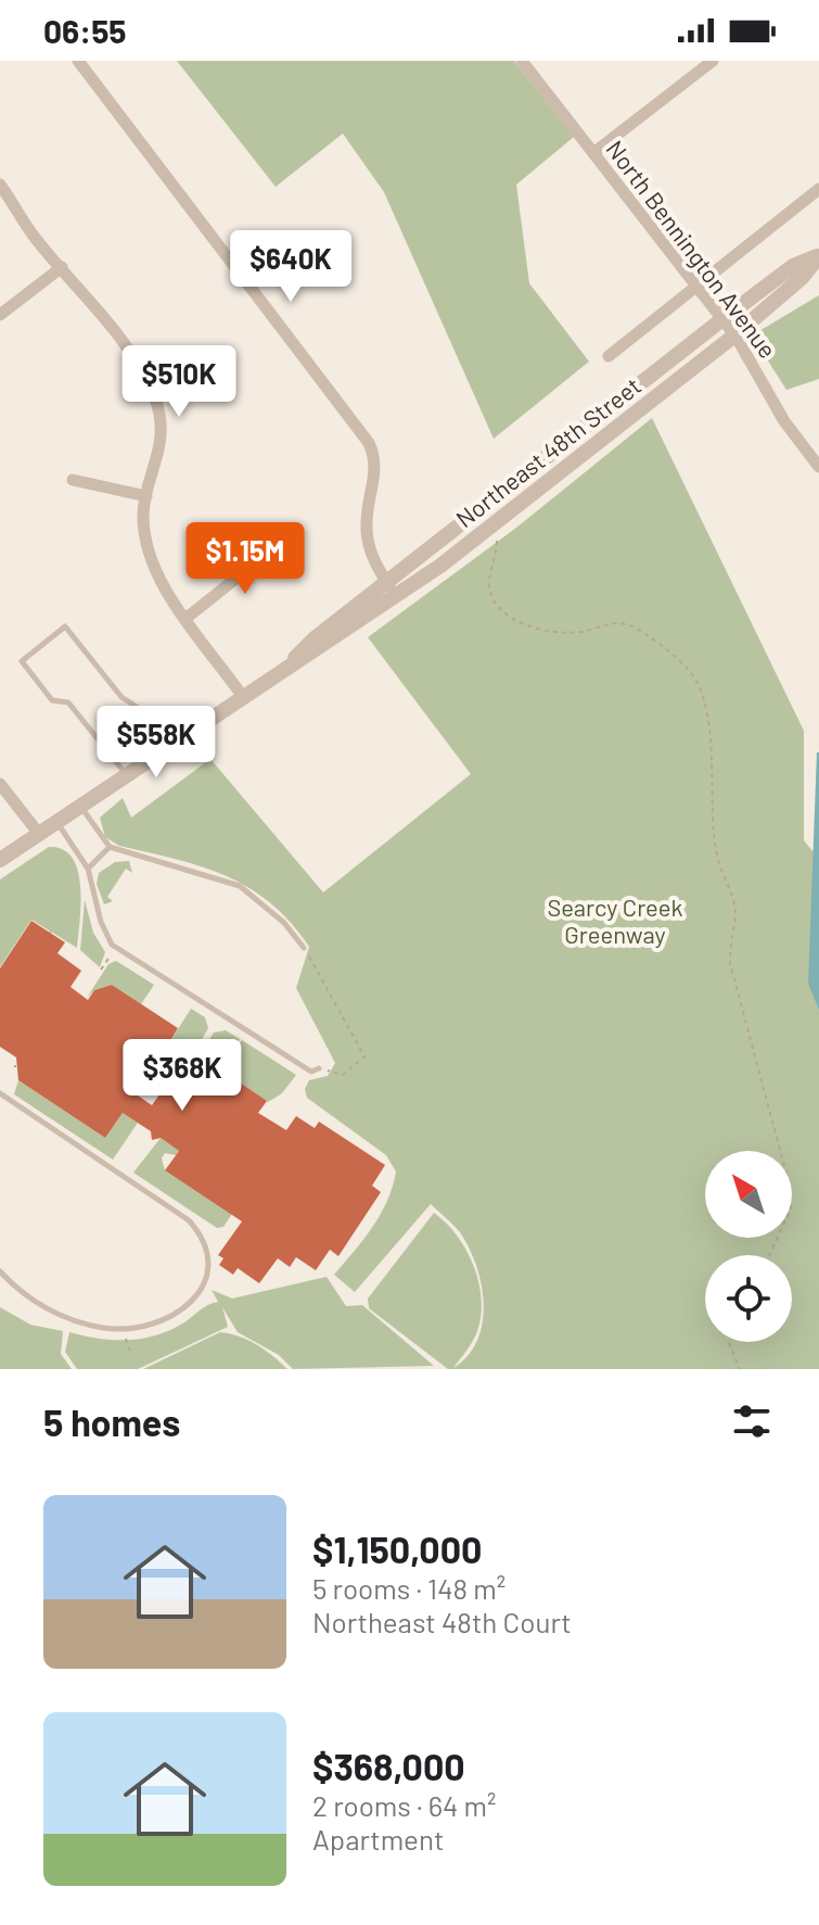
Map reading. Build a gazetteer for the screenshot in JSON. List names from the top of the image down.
{
  "streets": {
    "street": ["North Bennington Avenue", "Northeast 48th Street"]
  },
  "crossings": [
    ["North Bennington Avenue", "Northeast 48th Street"]
  ],
  "parks": ["Searcy Creek Greenway"],
  "north": "top left",
  "page": {
    "status": "06:55",
    "price": [
      "$640K",
      "$510K",
      "$1.15M",
      "$558K",
      "$368K"
    ],
    "heading": "5 homes",
    "list": [
      {
        "name": "$1,150,000",
        "note": "5 rooms · 148 m² · Northeast 48th Court"
      },
      {
        "name": "$368,000",
        "note": "2 rooms · 64 m² · Apartment"
      }
    ]
  }
}
